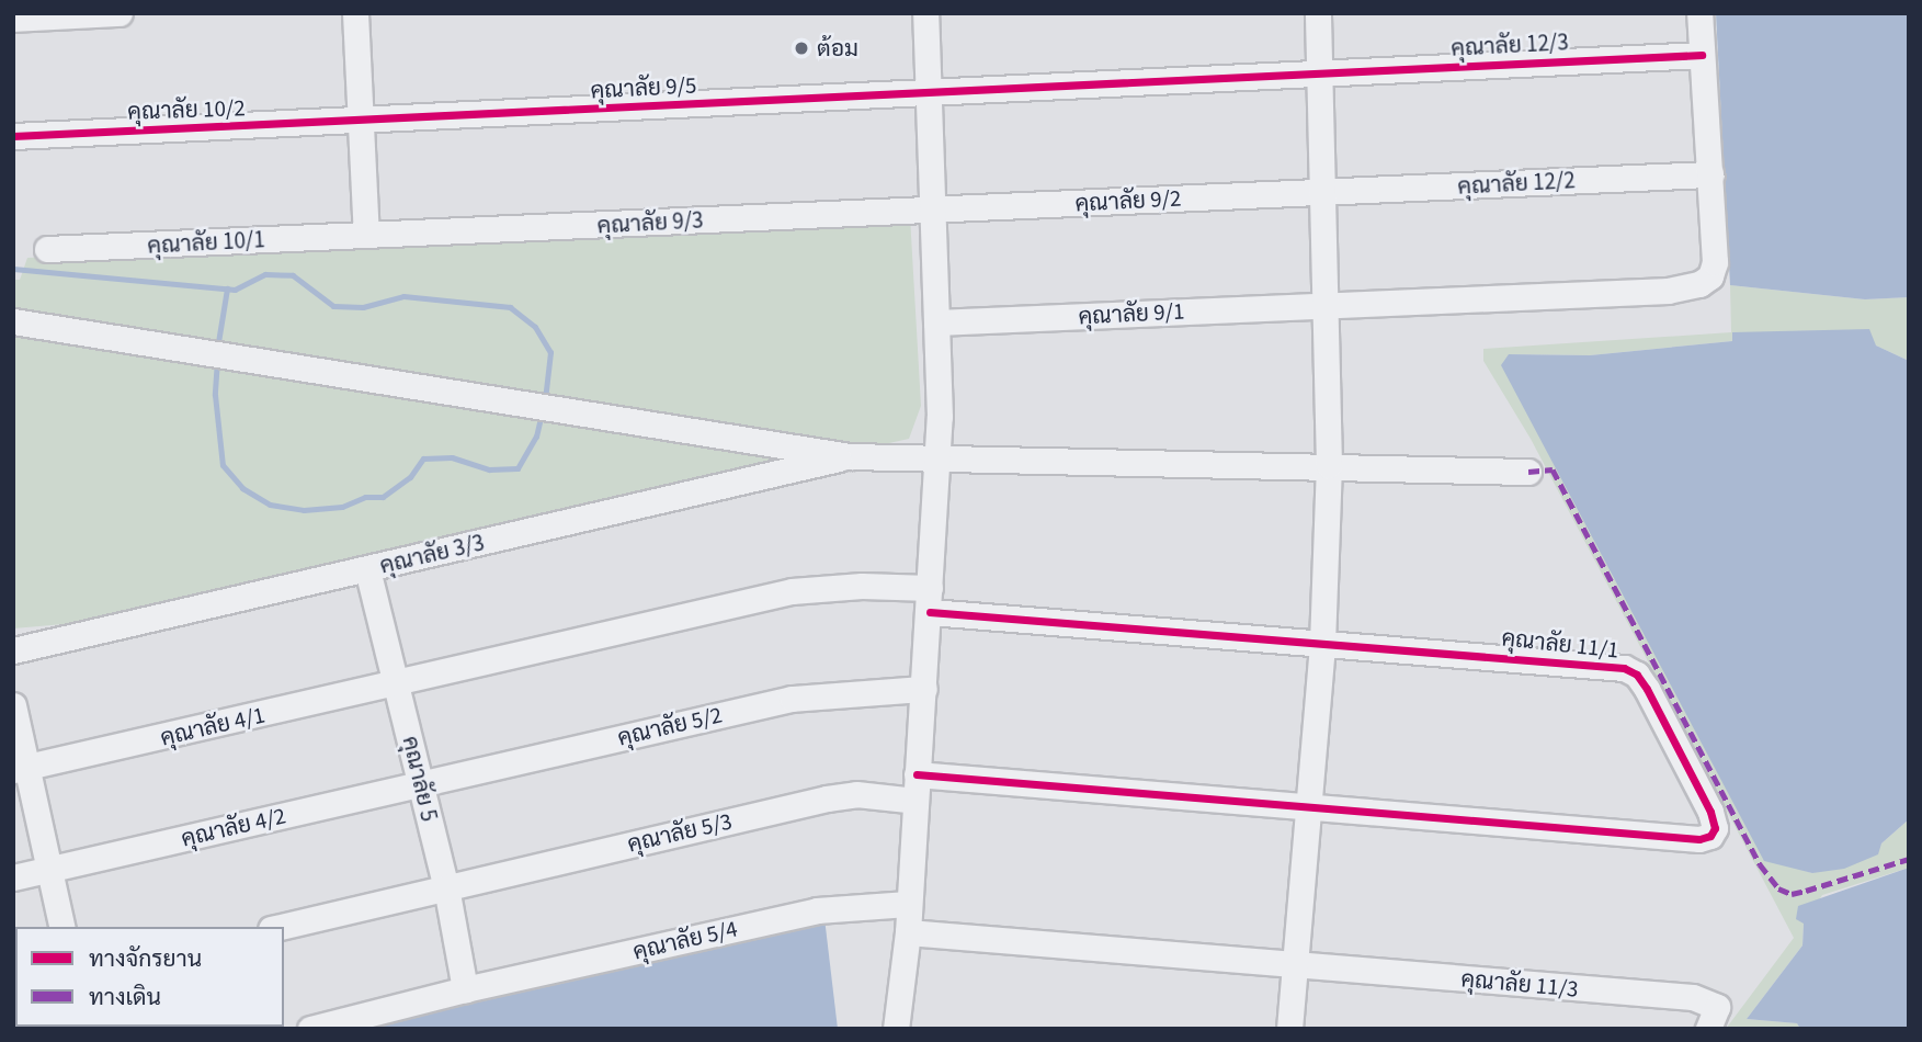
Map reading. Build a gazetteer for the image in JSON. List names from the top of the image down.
{
  "streets": {
    "street": [
      "คุณาลัย 12/3",
      "คุณาลัย 9/5",
      "คุณาลัย 10/2",
      "คุณาลัย 12/2",
      "คุณาลัย 9/2",
      "คุณาลัย 9/3",
      "คุณาลัย 10/1",
      "คุณาลัย 9/1",
      "คุณาลัย 3/3",
      "คุณาลัย 11/1",
      "คุณาลัย 4/1",
      "คุณาลัย 5/2",
      "คุณาลัย 5",
      "คุณาลัย 4/2",
      "คุณาลัย 5/3",
      "คุณาลัย 5/4",
      "คุณาลัย 11/3"
    ]
  },
  "crossings": [
    ["คุณาลัย 12/3", "คุณาลัย 9/5"],
    ["คุณาลัย 9/5", "คุณาลัย 10/2"],
    ["คุณาลัย 12/2", "คุณาลัย 9/2"],
    ["คุณาลัย 12/2", "คุณาลัย 9/1"],
    ["คุณาลัย 9/2", "คุณาลัย 9/3"],
    ["คุณาลัย 9/3", "คุณาลัย 10/1"],
    ["คุณาลัย 3/3", "คุณาลัย 5"],
    ["คุณาลัย 11/1", "คุณาลัย 4/1"],
    ["คุณาลัย 4/1", "คุณาลัย 5"],
    ["คุณาลัย 5/2", "คุณาลัย 5"],
    ["คุณาลัย 5/2", "คุณาลัย 4/2"],
    ["คุณาลัย 5", "คุณาลัย 4/2"],
    ["คุณาลัย 5", "คุณาลัย 5/3"],
    ["คุณาลัย 5", "คุณาลัย 5/4"]
  ],
  "places": ["ต้อม"],
  "legend": ["ทางจักรยาน", "ทางเดิน"]
}
